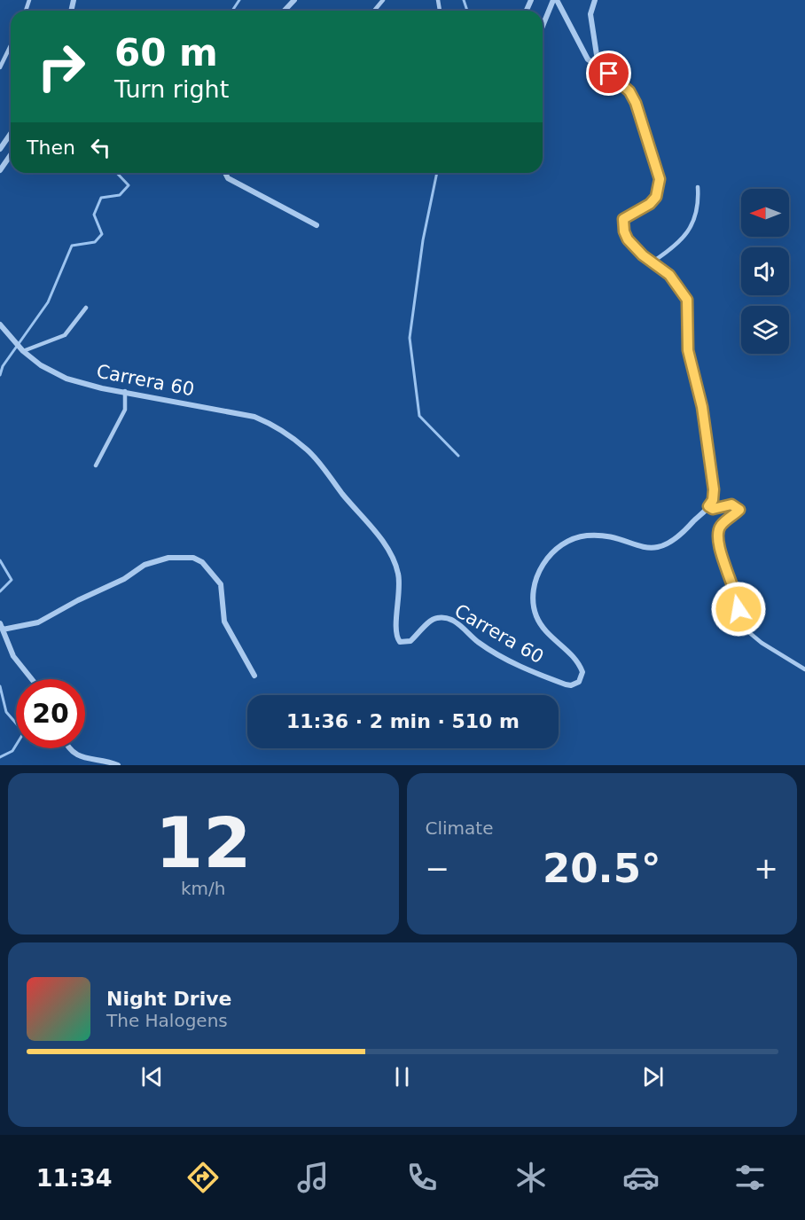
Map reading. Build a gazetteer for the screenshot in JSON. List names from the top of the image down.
{
  "streets": {
    "street": ["Carrera 60"]
  },
  "north": "left",
  "page": {
    "turn": ["60 m", "Turn right"],
    "then": "Then",
    "limit": "20",
    "trip": "11:36 · 2 min · 510 m",
    "tile": [
      ["12", "km/h"],
      "Climate"
    ],
    "heat": ["−", "20.5°", "+"],
    "song": ["Night Drive", "The Halogens"],
    "tabs": "11:34"
  }
}
